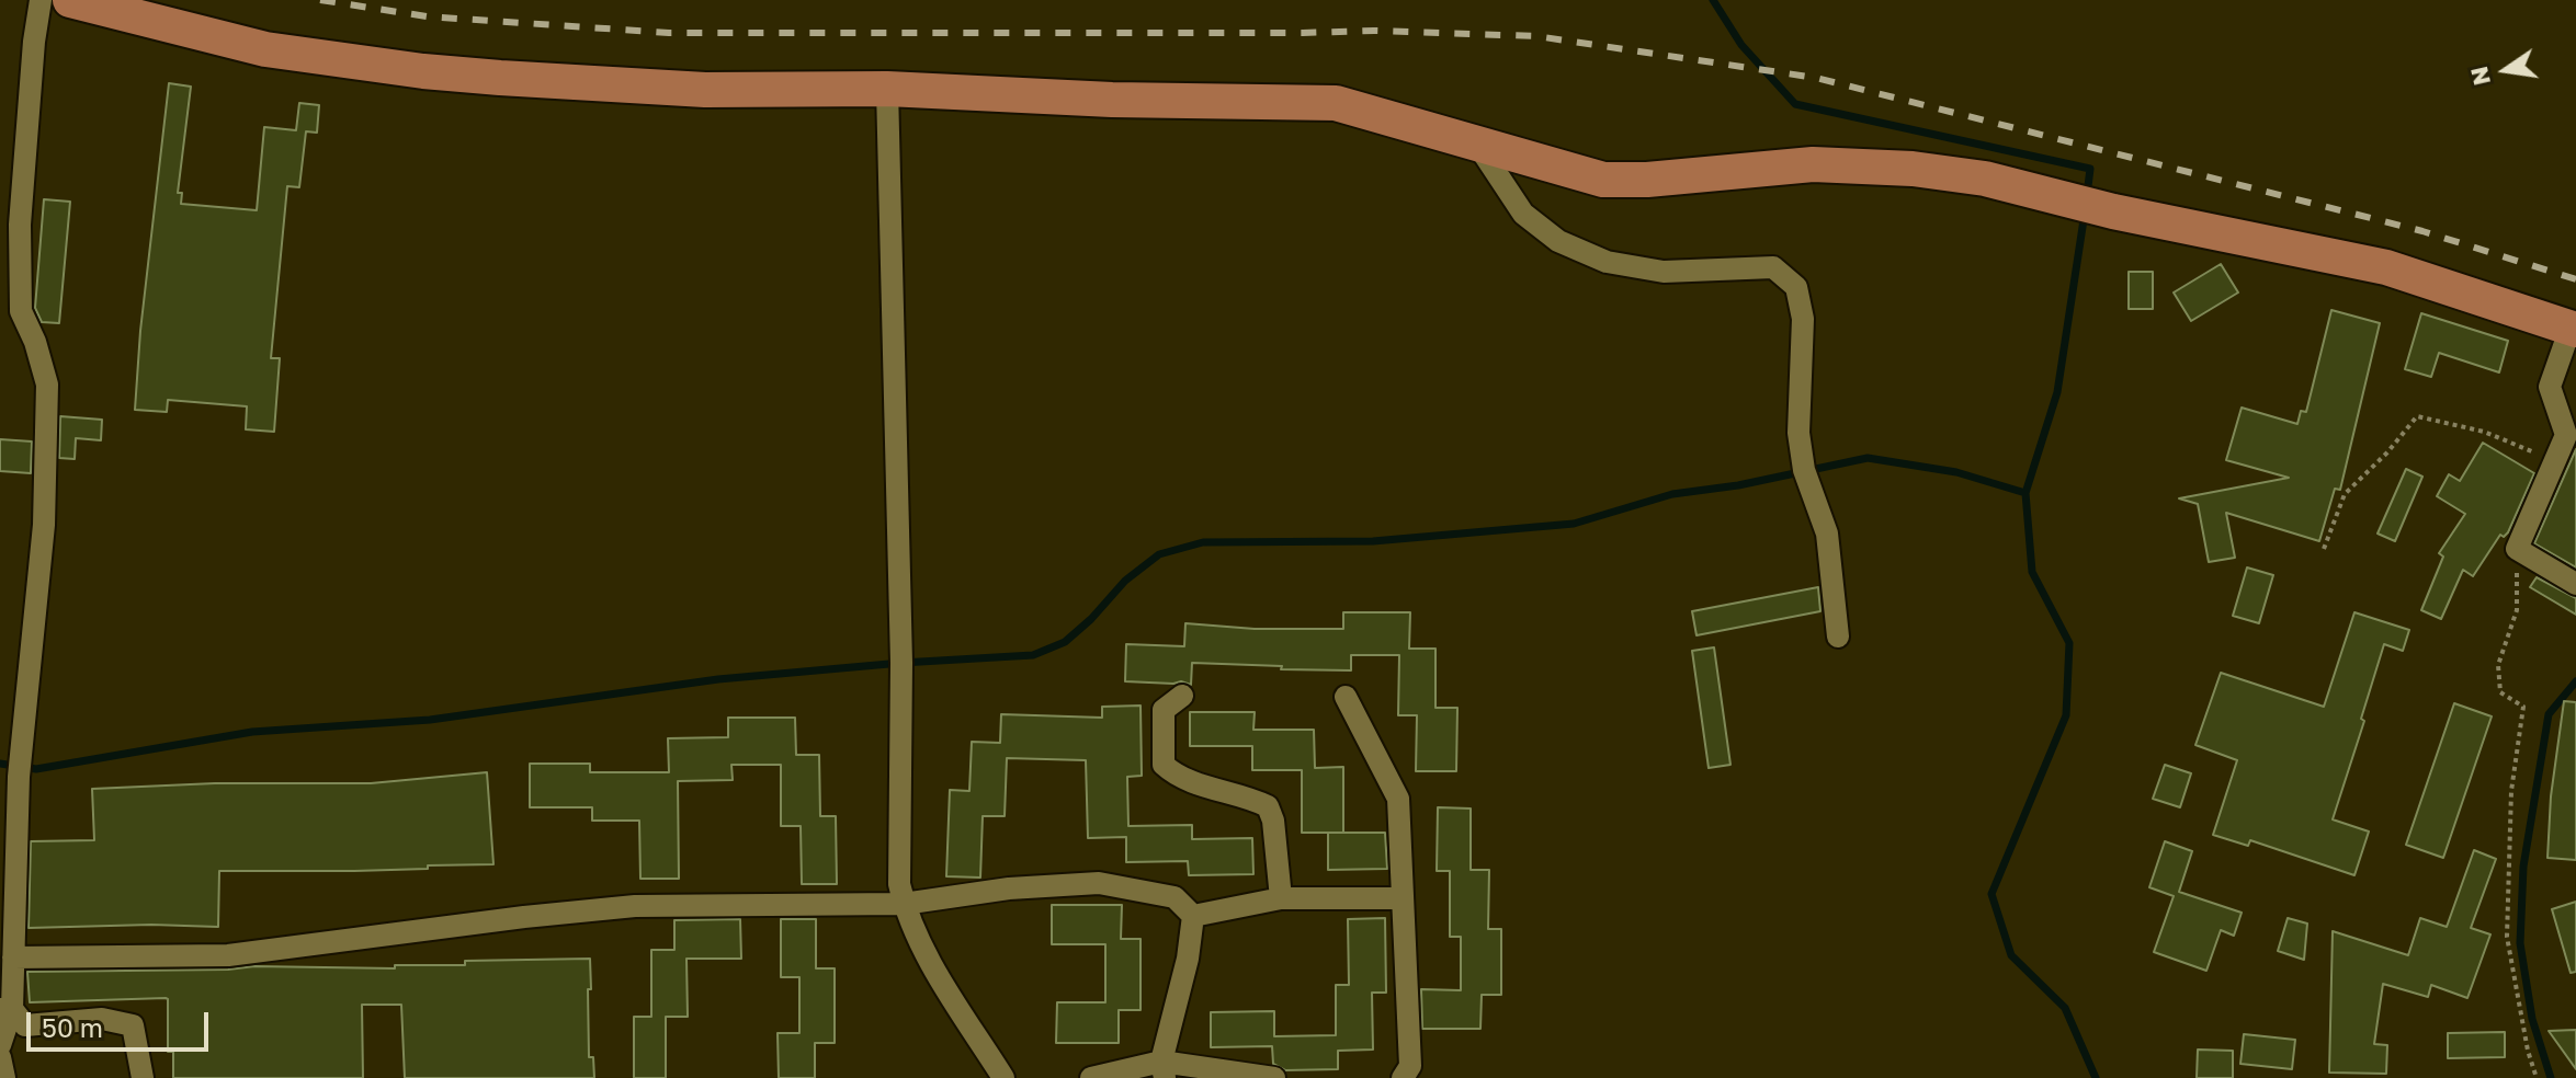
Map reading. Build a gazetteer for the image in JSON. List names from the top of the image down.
{
  "scale_bar": "50 m",
  "north": "left"
}
